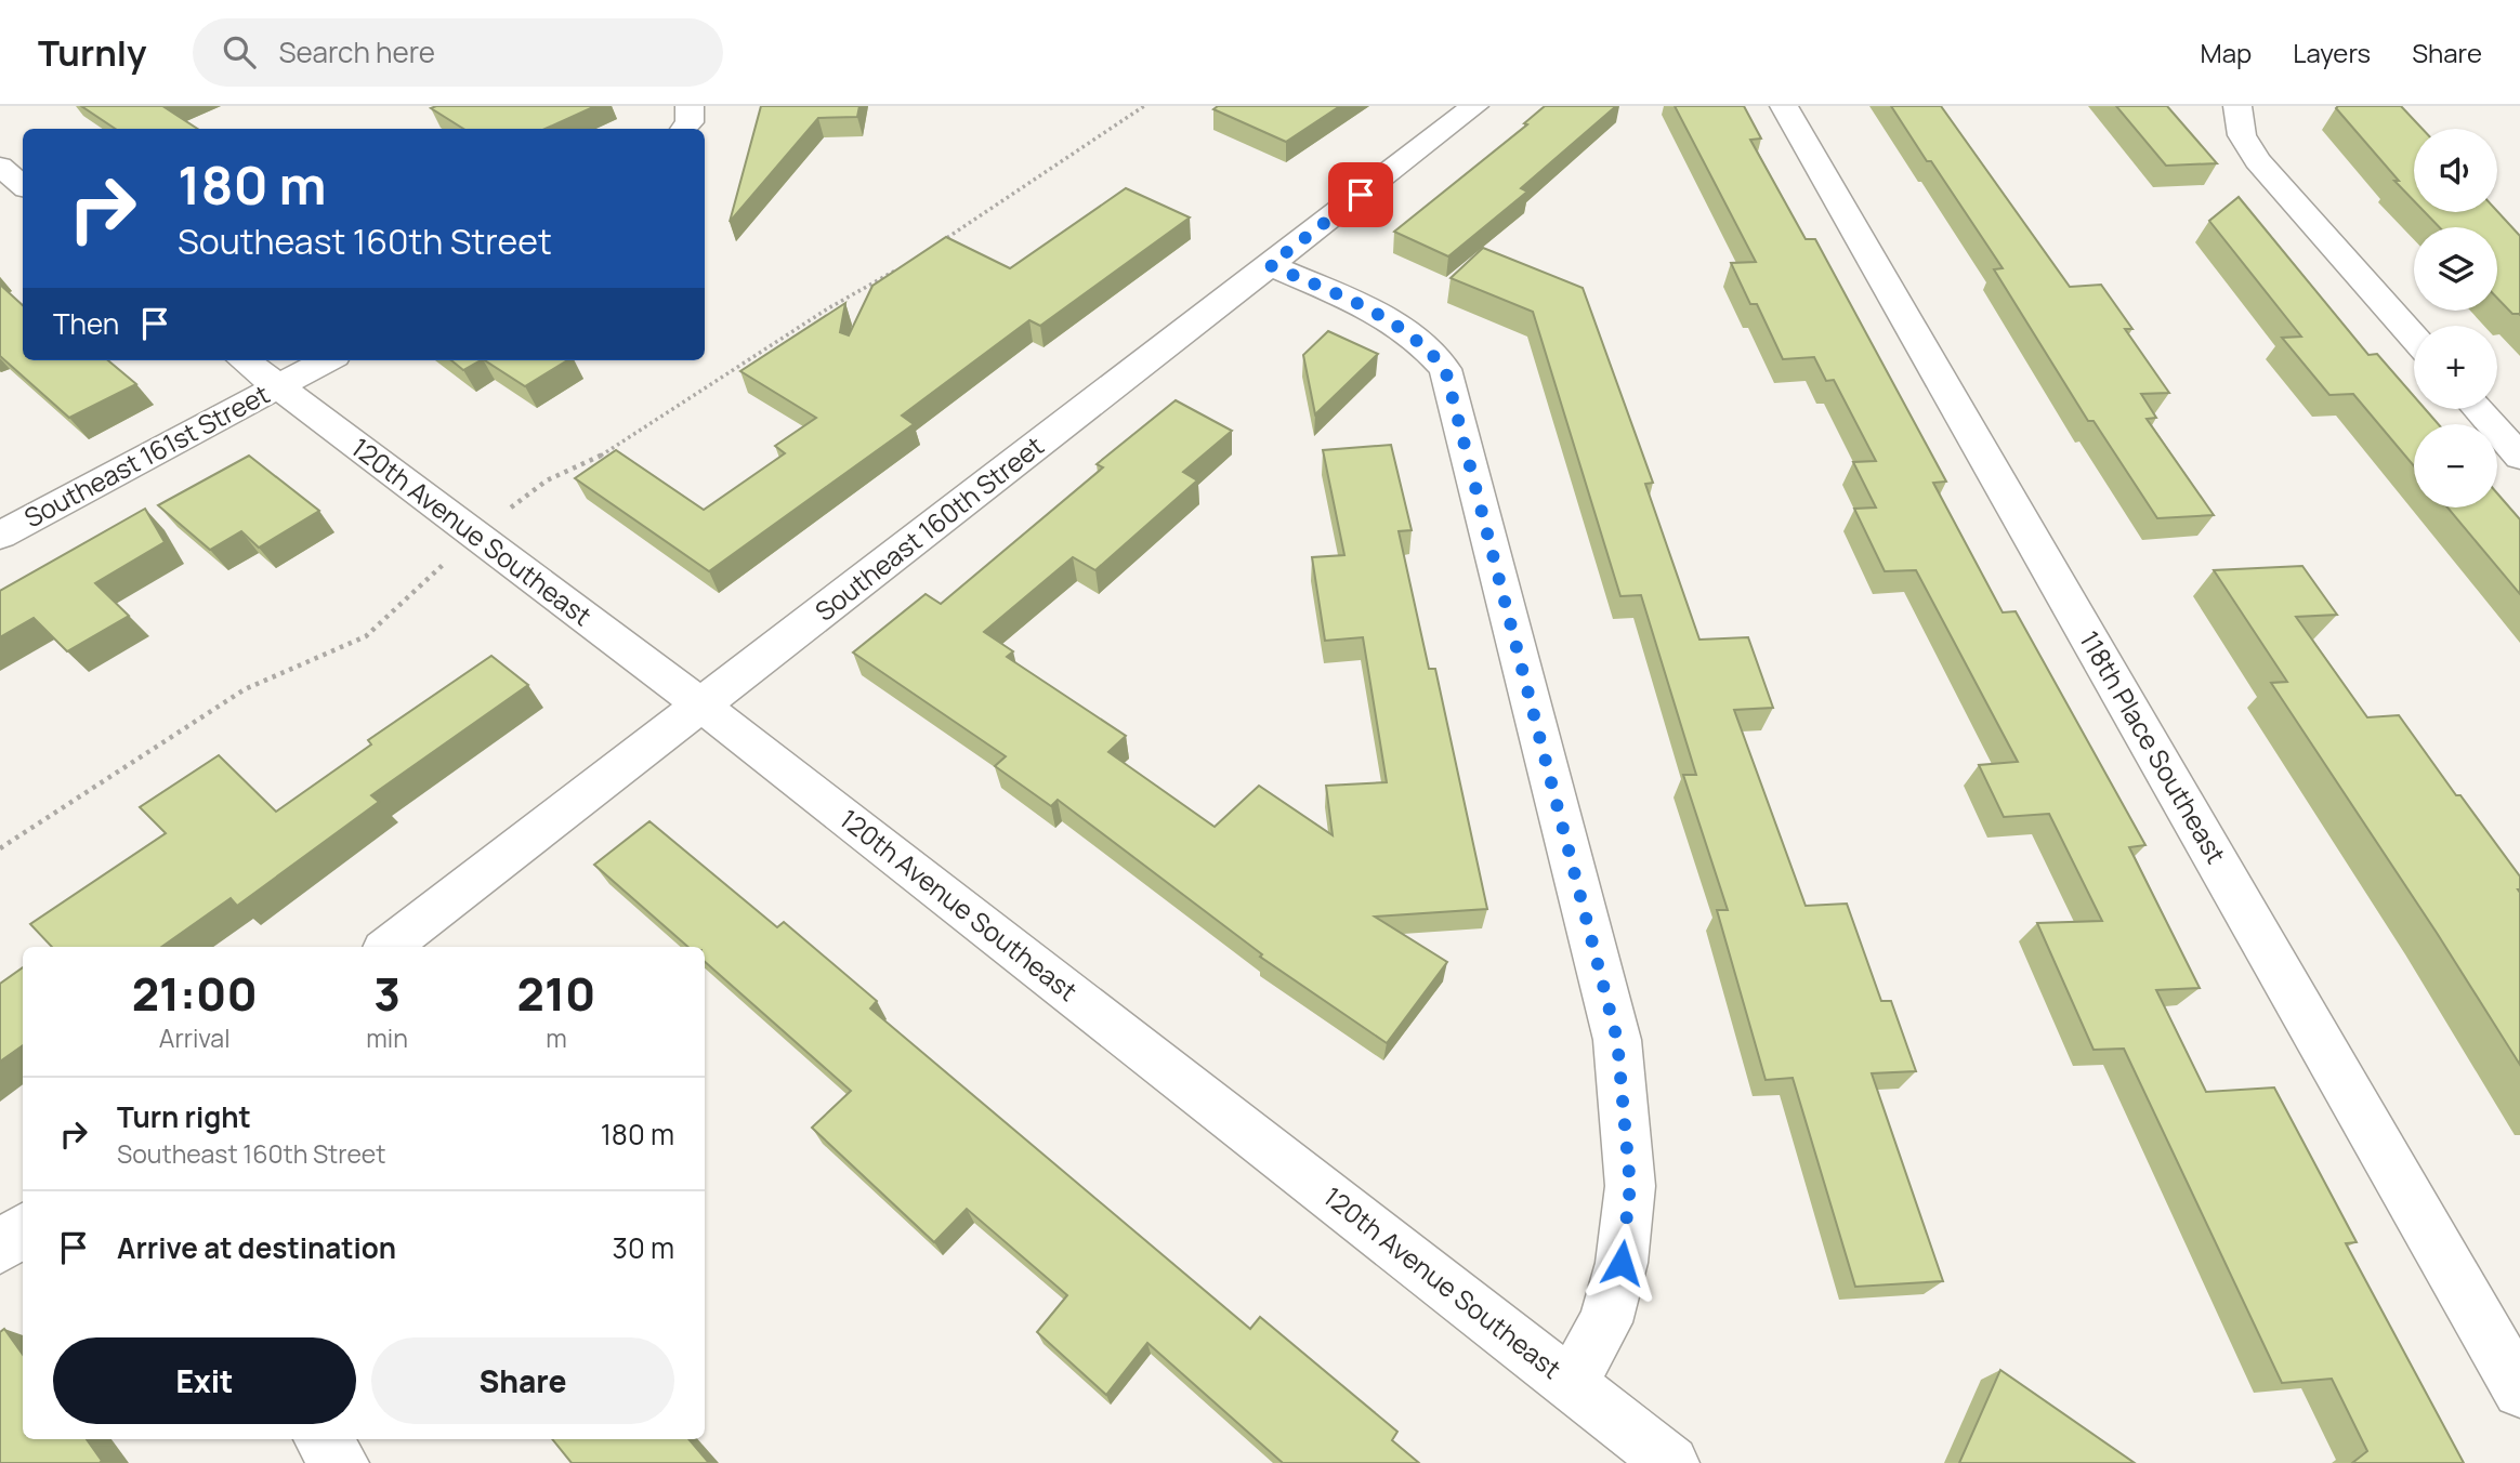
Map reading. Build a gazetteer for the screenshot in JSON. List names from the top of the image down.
{
  "streets": {
    "street": [
      "Southeast 161st Street",
      "Southeast 160th Street",
      "120th Avenue Southeast",
      "118th Place Southeast"
    ]
  },
  "crossings": [
    ["Southeast 161st Street", "120th Avenue Southeast"],
    ["Southeast 160th Street", "120th Avenue Southeast"]
  ],
  "page": {
    "header": "Turnly",
    "search": "Search here",
    "nav": ["Map", "Layers", "Share"],
    "map_buttons": ["+", "−"],
    "turn": ["180 m", "Southeast 160th Street"],
    "then": "Then",
    "eta": [
      "21:00",
      "Arrival",
      "3",
      "min",
      "210",
      "m"
    ],
    "list": [
      {
        "name": "Turn right",
        "note": "Southeast 160th Street",
        "value": "180 m"
      },
      {
        "name": "Arrive at destination",
        "value": "30 m"
      }
    ],
    "buttons": ["Exit", "Share"]
  }
}
